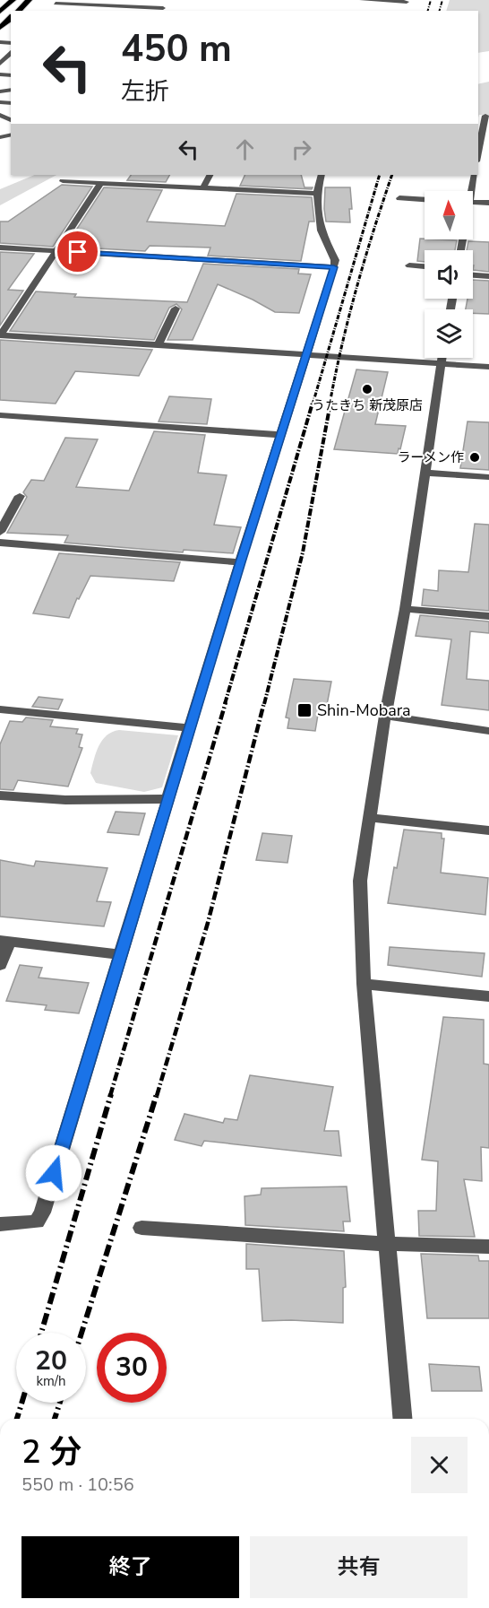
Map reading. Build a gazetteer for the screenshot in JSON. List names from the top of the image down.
{
  "places": {
    "other": ["うたきち 新茂原店", "ラーメン作"],
    "transit": ["Shin-Mobara"]
  },
  "north": "top",
  "page": {
    "turn": ["450 m", "左折"],
    "speed": "20 km/h",
    "limit": "30",
    "heading": ["2 分", "550 m · 10:56"],
    "buttons": ["終了", "共有"]
  }
}
